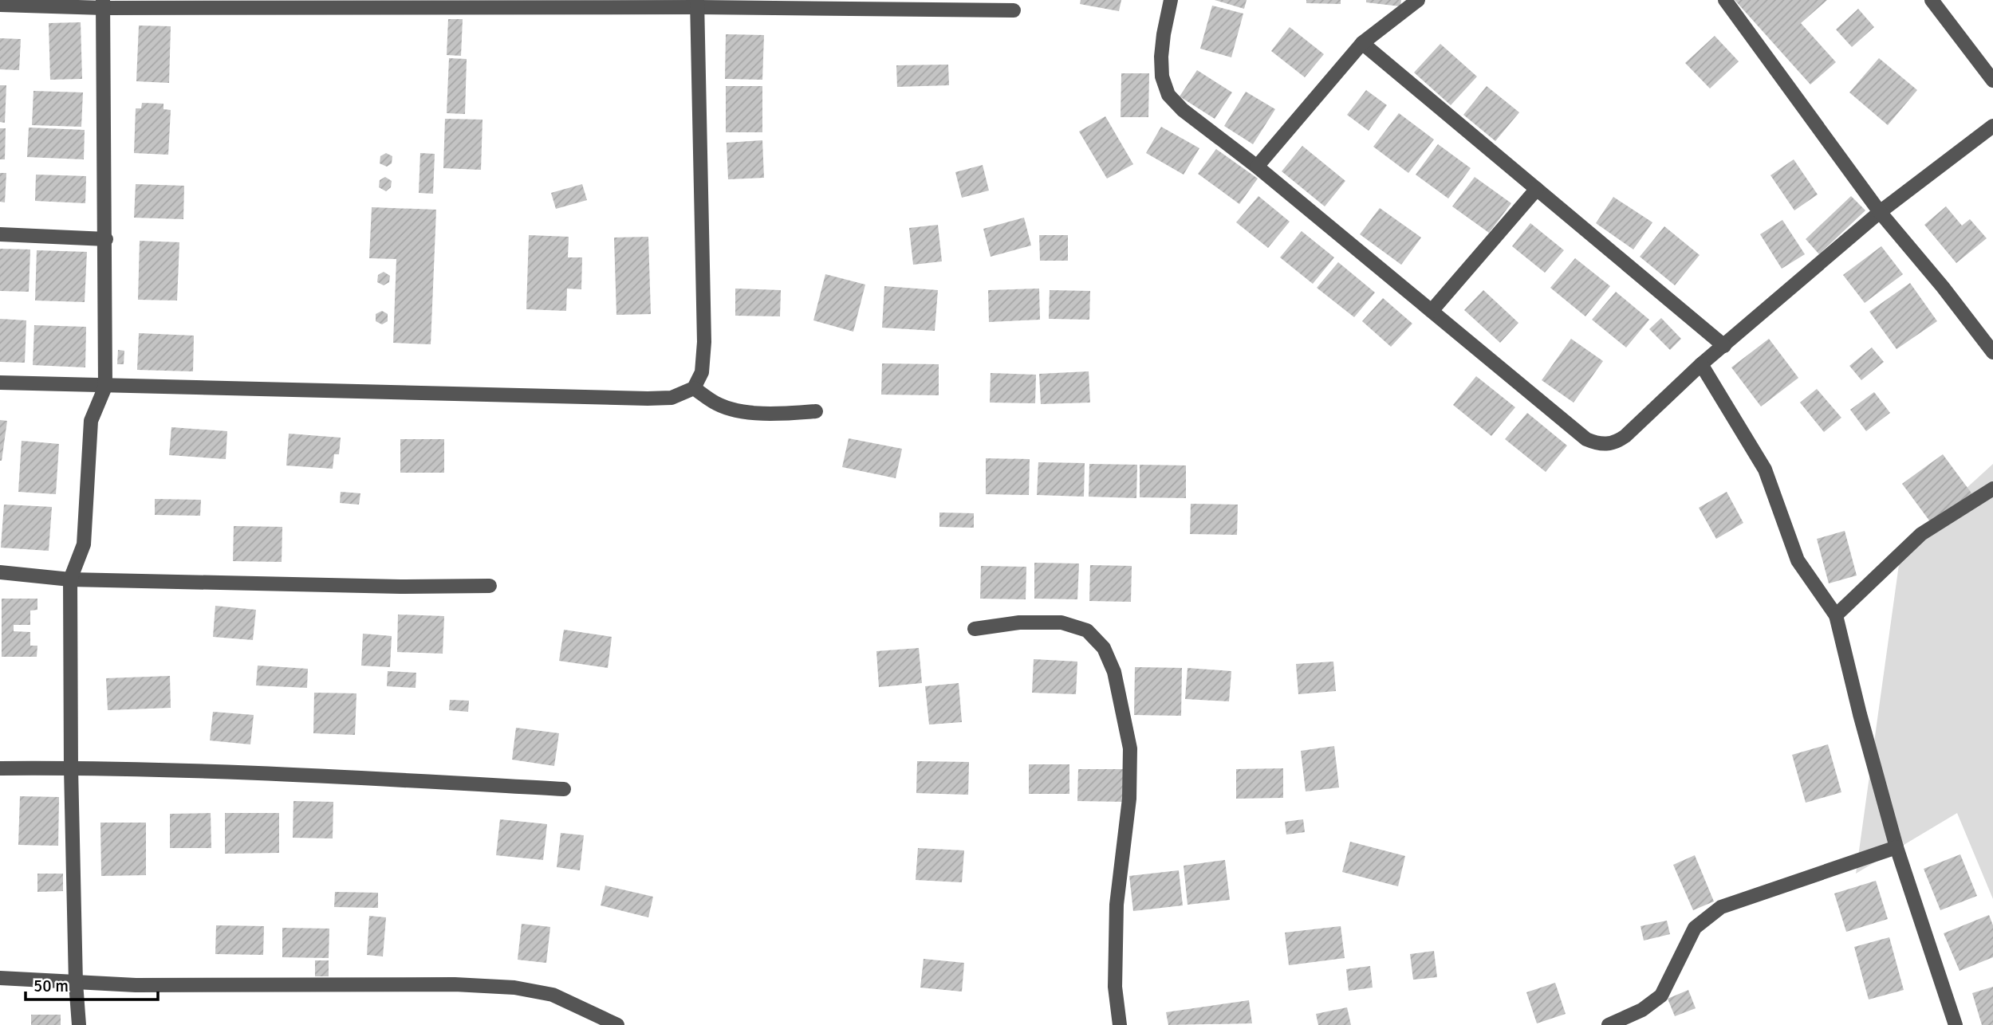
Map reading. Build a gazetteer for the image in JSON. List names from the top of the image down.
{
  "scale_bar": "50 m"
}
